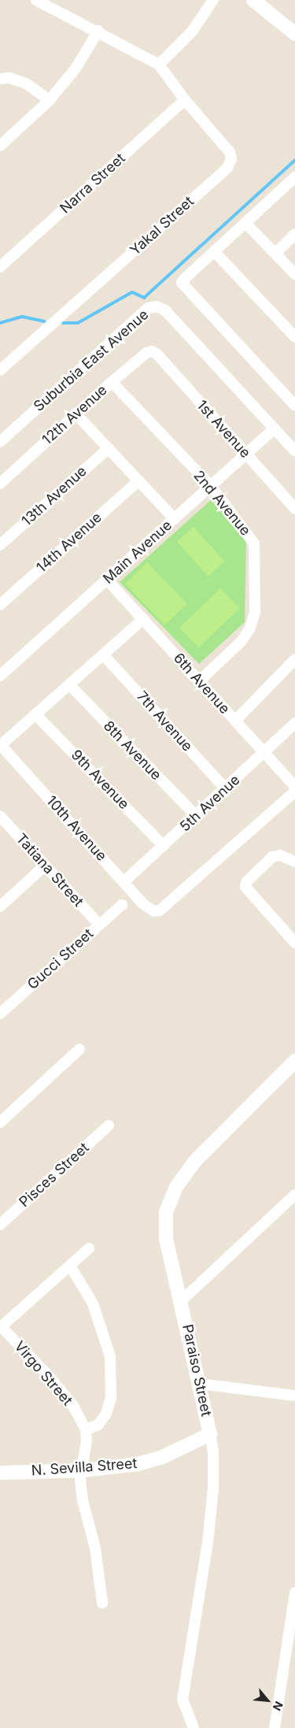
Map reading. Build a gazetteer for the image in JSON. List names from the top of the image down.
{
  "streets": {
    "street": [
      "Narra Street",
      "Yakal Street",
      "Suburbia East Avenue",
      "12th Avenue",
      "1st Avenue",
      "13th Avenue",
      "2nd Avenue",
      "14th Avenue",
      "Main Avenue",
      "6th Avenue",
      "7th Avenue",
      "8th Avenue",
      "9th Avenue",
      "5th Avenue",
      "10th Avenue",
      "Tatiana Street",
      "Gucci Street",
      "Pisces Street",
      "Paraiso Street",
      "Virgo Street",
      "N. Sevilla Street"
    ]
  },
  "crossings": [
    ["Narra Street", "Yakal Street"],
    ["Suburbia East Avenue", "Main Avenue"],
    ["12th Avenue", "1st Avenue"],
    ["12th Avenue", "2nd Avenue"],
    ["1st Avenue", "Main Avenue"],
    ["2nd Avenue", "Main Avenue"],
    ["2nd Avenue", "6th Avenue"],
    ["Main Avenue", "6th Avenue"],
    ["6th Avenue", "5th Avenue"],
    ["7th Avenue", "5th Avenue"],
    ["8th Avenue", "5th Avenue"],
    ["9th Avenue", "5th Avenue"],
    ["5th Avenue", "10th Avenue"],
    ["Tatiana Street", "Gucci Street"],
    ["Paraiso Street", "N. Sevilla Street"]
  ],
  "north": "bottom right"
}
